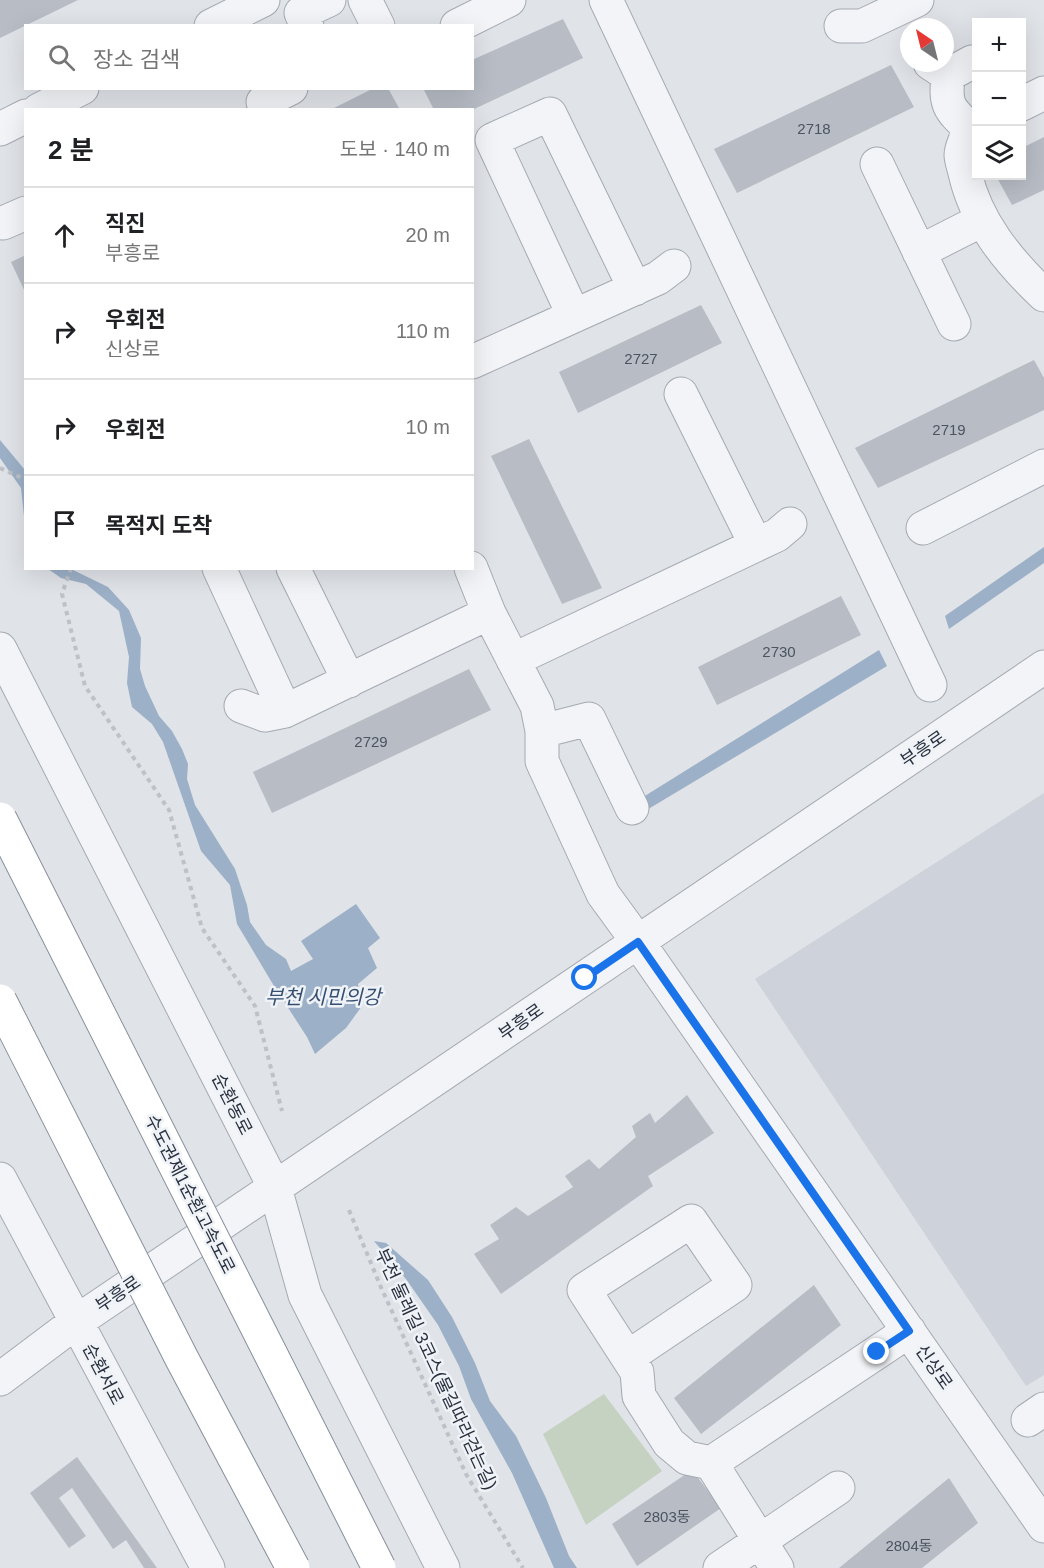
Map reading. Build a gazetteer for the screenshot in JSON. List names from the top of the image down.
{
  "streets": {
    "highway": ["수도권제1순환고속도로"],
    "street": [
      "부흥로",
      "순환동로",
      "신상로",
      "순환서로"
    ],
    "path": ["부천 둘레길 3코스(물길따라걷는길)"]
  },
  "crossings": [
    ["부흥로", "순환동로"],
    ["부흥로", "신상로"],
    ["부흥로", "순환서로"]
  ],
  "water": ["부천 시민의강"],
  "house_numbers": [
    "2718",
    "2727",
    "2719",
    "2730",
    "2729",
    "2803동",
    "2804동"
  ],
  "north": "top left",
  "page": {
    "map_buttons": ["+", "−"],
    "search": "장소 검색",
    "heading": ["2 분", "도보 · 140 m"],
    "list": [
      ["직진", "부흥로", "20 m"],
      ["우회전", "신상로", "110 m"],
      ["우회전", "10 m"],
      "목적지 도착"
    ]
  }
}
